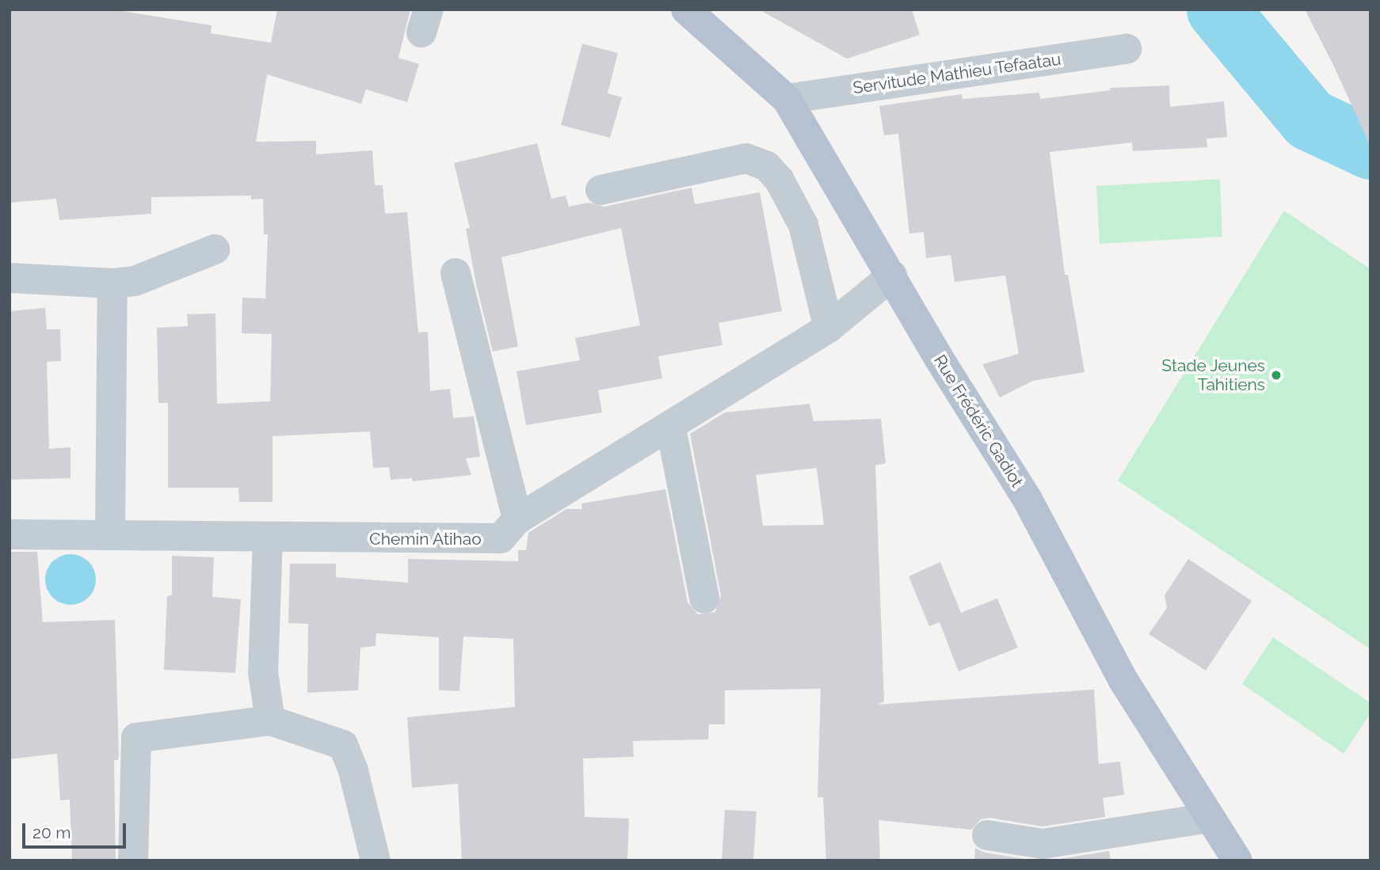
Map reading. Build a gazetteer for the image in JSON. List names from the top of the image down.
{
  "streets": {
    "main road": ["Rue Frédéric Gadiot"],
    "street": ["Servitude Mathieu Tefaatau", "Chemin Atihao"]
  },
  "crossings": [
    ["Servitude Mathieu Tefaatau", "Rue Frédéric Gadiot"],
    ["Rue Frédéric Gadiot", "Chemin Atihao"]
  ],
  "places": ["Stade Jeunes Tahitiens"],
  "scale_bar": "20 m"
}
